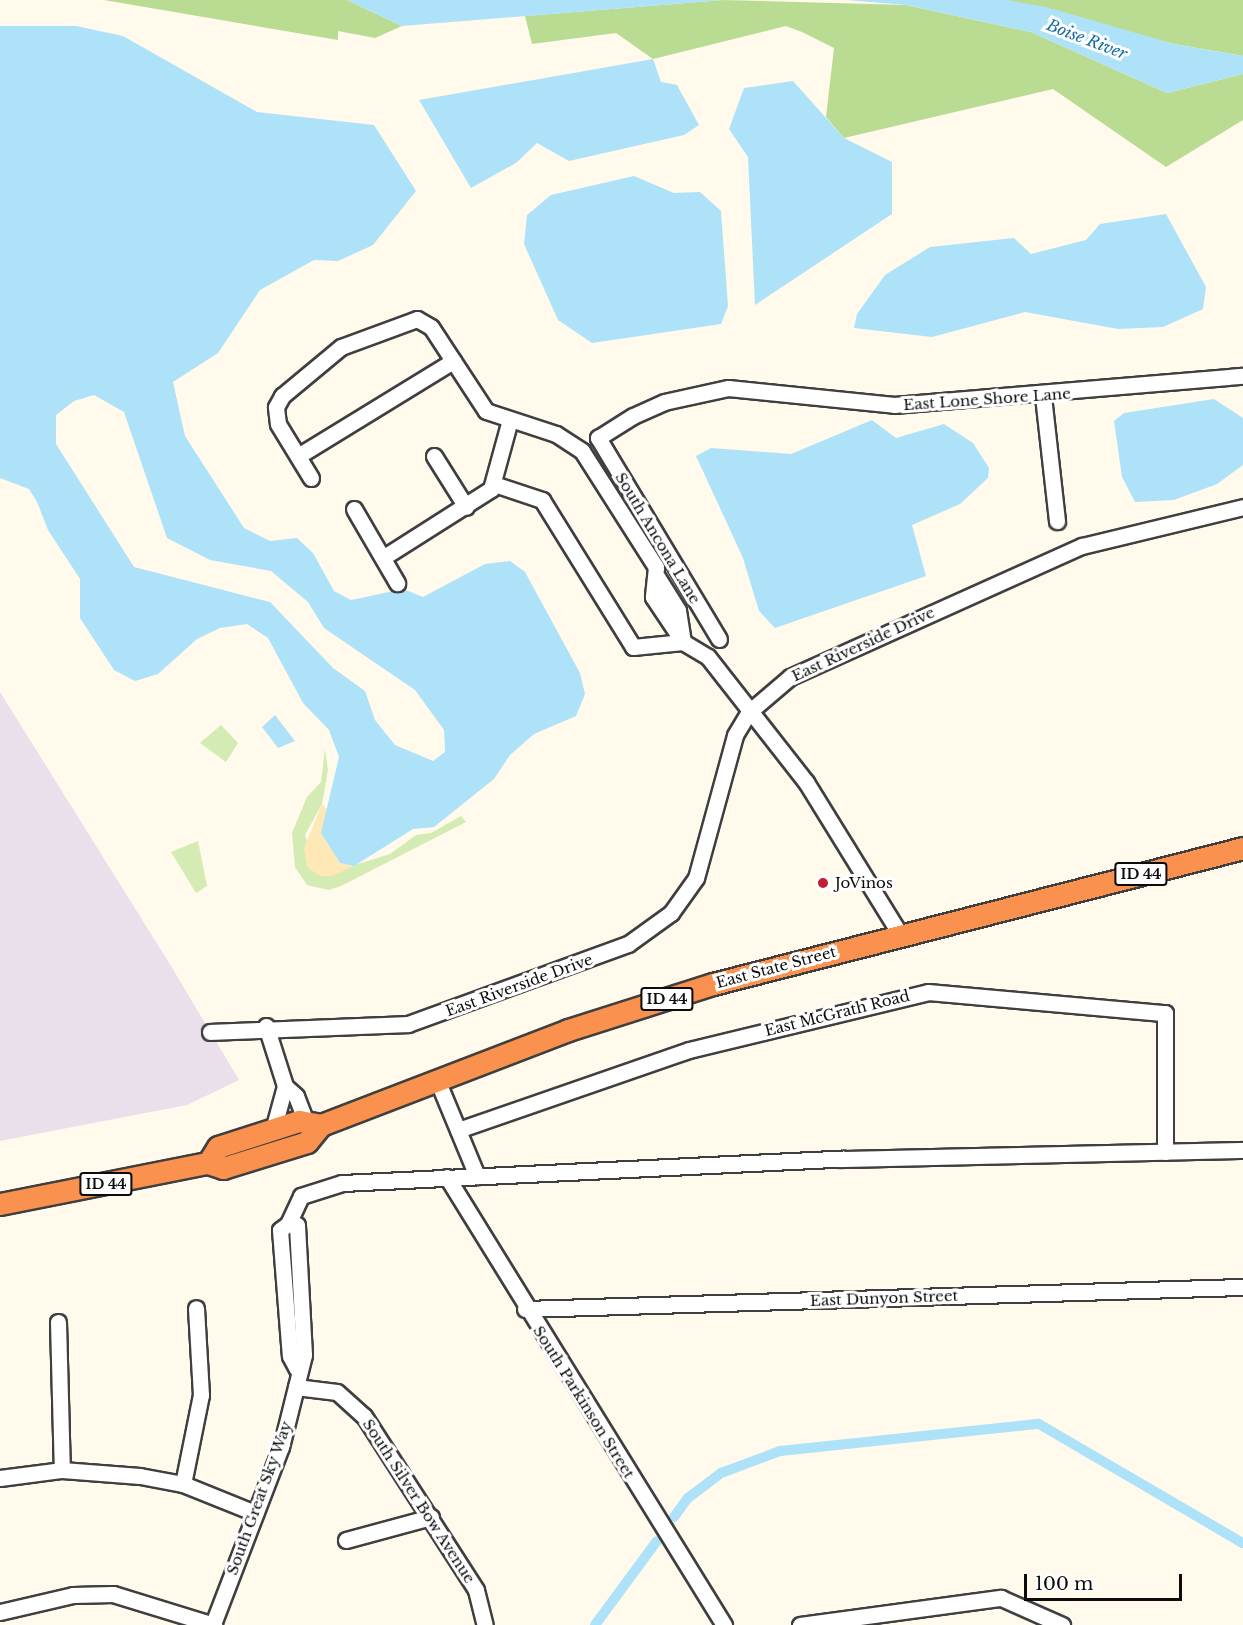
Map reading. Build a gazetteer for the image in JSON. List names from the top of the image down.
{
  "streets": {
    "highway": ["ID 44", "East State Street"],
    "street": [
      "East Lone Shore Lane",
      "South Ancona Lane",
      "East Riverside Drive",
      "East McGrath Road",
      "East Dunyon Street",
      "South Parkinson Street",
      "South Great Sky Way",
      "South Silver Bow Avenue"
    ]
  },
  "crossings": [
    ["East Lone Shore Lane", "South Ancona Lane"],
    ["East Dunyon Street", "South Parkinson Street"],
    ["South Parkinson Street", "South Great Sky Way"],
    ["South Great Sky Way", "South Silver Bow Avenue"]
  ],
  "water": ["Boise River"],
  "places": ["JoVinos"],
  "scale_bar": "100 m"
}
